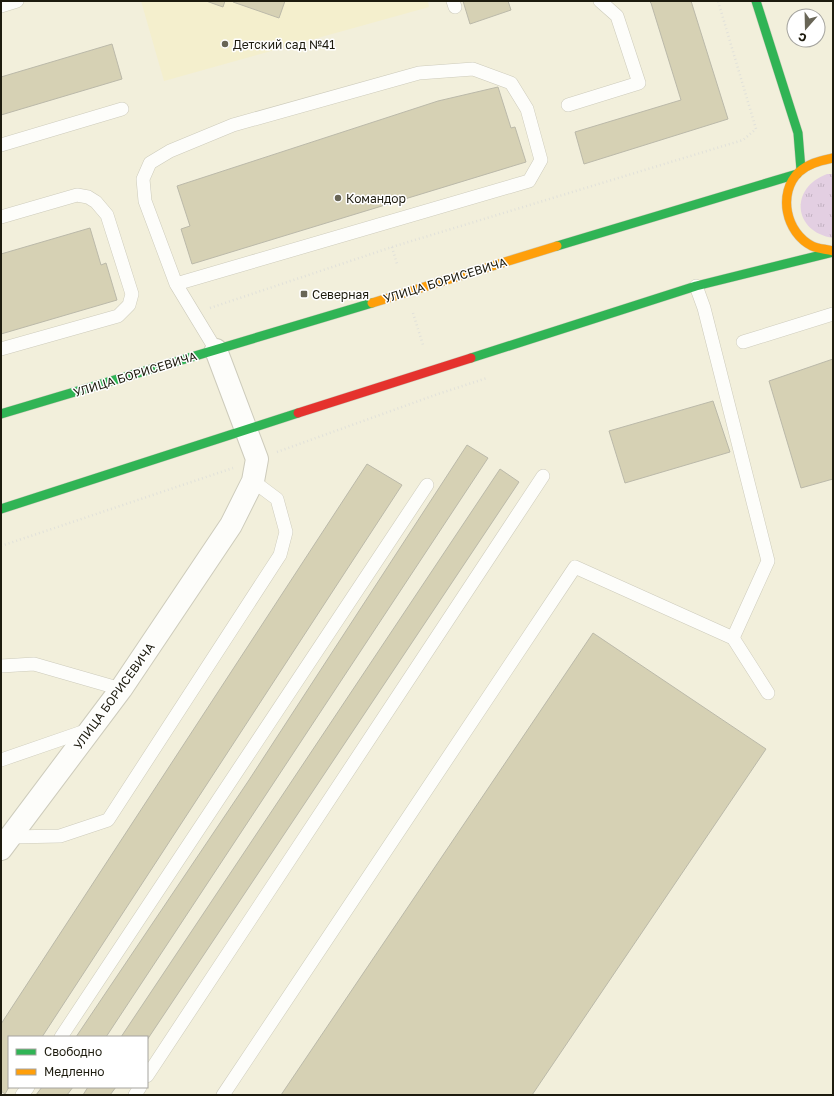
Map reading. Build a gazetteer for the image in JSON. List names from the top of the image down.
{
  "streets": {
    "street": ["УЛИЦА БОРИСЕВИЧА"]
  },
  "places": {
    "other": ["Детский сад №41", "Командор"],
    "transit": ["Северная"]
  },
  "legend": ["Свободно", "Медленно"],
  "north": "bottom"
}
